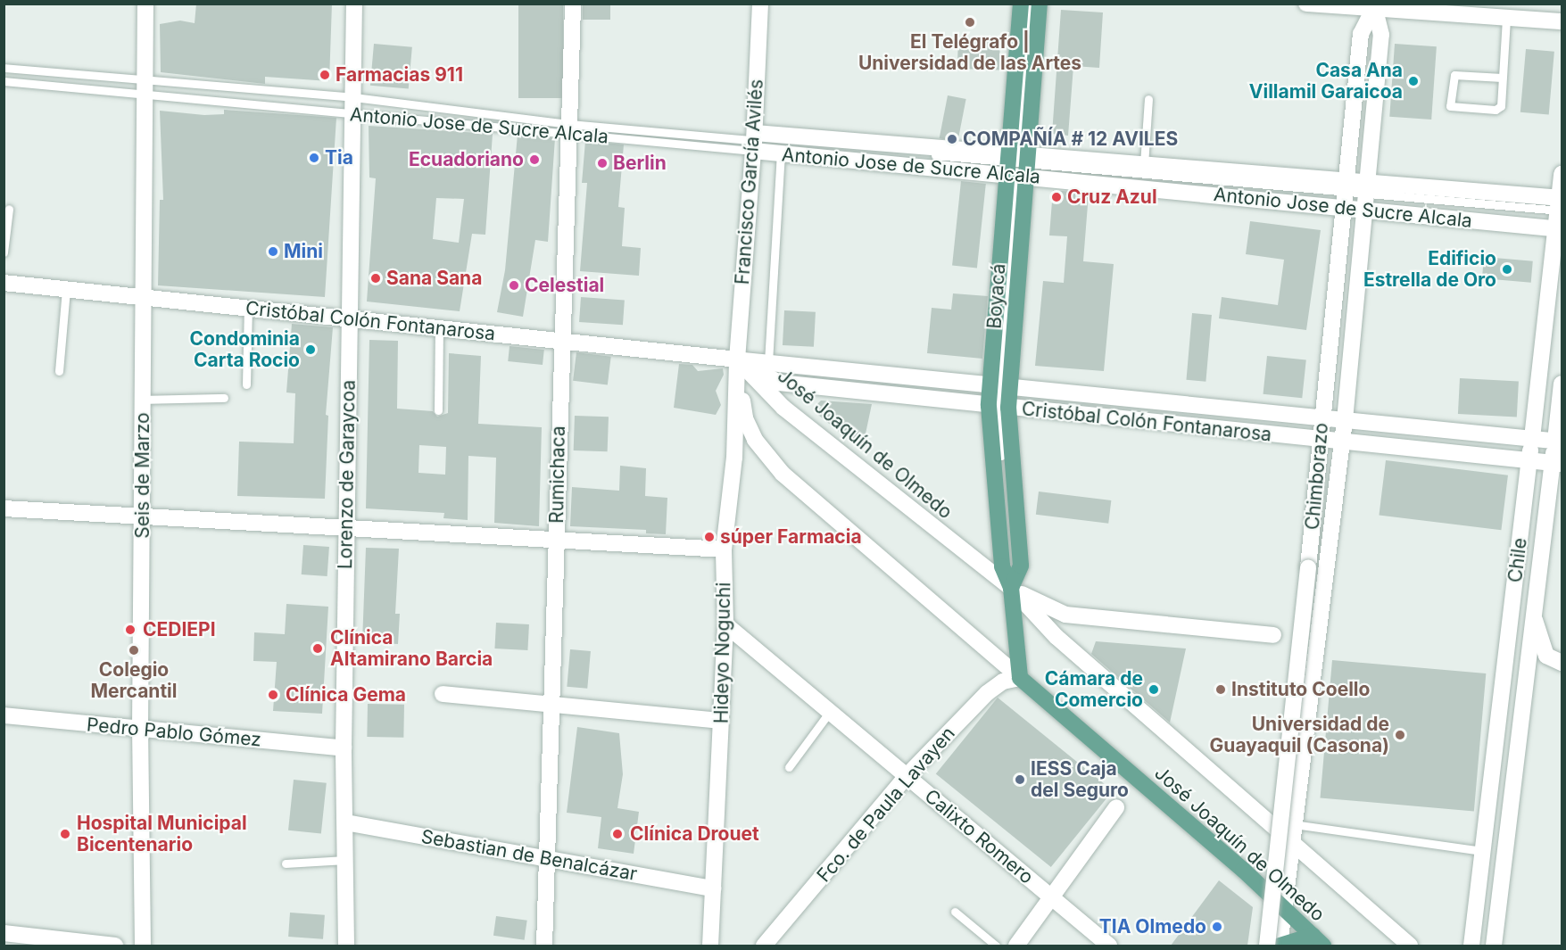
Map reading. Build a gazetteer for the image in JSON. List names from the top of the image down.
{
  "streets": {
    "main road": ["Boyacá", "José Joaquín de Olmedo"],
    "street": [
      "Antonio Jose de Sucre Alcala",
      "Francisco García Avilés",
      "Cristóbal Colón Fontanarosa",
      "Lorenzo de Garaycoa",
      "Rumichaca",
      "Seis de Marzo",
      "Chimborazo",
      "Chile",
      "Hideyo Noguchi",
      "Pedro Pablo Gómez",
      "Fco. de Paula Lavayen",
      "Calixto Romero",
      "Sebastian de Benalcázar"
    ]
  },
  "crossings": [
    ["Antonio Jose de Sucre Alcala", "Francisco García Avilés"],
    ["Antonio Jose de Sucre Alcala", "Boyacá"],
    ["Antonio Jose de Sucre Alcala", "Lorenzo de Garaycoa"],
    ["Antonio Jose de Sucre Alcala", "Rumichaca"],
    ["Antonio Jose de Sucre Alcala", "Seis de Marzo"],
    ["Antonio Jose de Sucre Alcala", "Chimborazo"],
    ["Antonio Jose de Sucre Alcala", "Chile"],
    ["Francisco García Avilés", "Cristóbal Colón Fontanarosa"],
    ["Francisco García Avilés", "José Joaquín de Olmedo"],
    ["Francisco García Avilés", "Hideyo Noguchi"],
    ["Boyacá", "Cristóbal Colón Fontanarosa"],
    ["Boyacá", "José Joaquín de Olmedo"],
    ["Boyacá", "Fco. de Paula Lavayen"],
    ["Cristóbal Colón Fontanarosa", "José Joaquín de Olmedo"],
    ["Cristóbal Colón Fontanarosa", "Lorenzo de Garaycoa"],
    ["Cristóbal Colón Fontanarosa", "Rumichaca"],
    ["Cristóbal Colón Fontanarosa", "Seis de Marzo"],
    ["Cristóbal Colón Fontanarosa", "Chimborazo"],
    ["Cristóbal Colón Fontanarosa", "Chile"],
    ["Cristóbal Colón Fontanarosa", "Hideyo Noguchi"],
    ["José Joaquín de Olmedo", "Chimborazo"],
    ["José Joaquín de Olmedo", "Hideyo Noguchi"],
    ["José Joaquín de Olmedo", "Fco. de Paula Lavayen"],
    ["Lorenzo de Garaycoa", "Pedro Pablo Gómez"],
    ["Lorenzo de Garaycoa", "Sebastian de Benalcázar"],
    ["Rumichaca", "Sebastian de Benalcázar"],
    ["Seis de Marzo", "Pedro Pablo Gómez"],
    ["Hideyo Noguchi", "Calixto Romero"],
    ["Hideyo Noguchi", "Sebastian de Benalcázar"],
    ["Fco. de Paula Lavayen", "Calixto Romero"]
  ],
  "places": [
    "El Telégrafo | Universidad de las Artes",
    "Farmacias 911",
    "Casa Ana Villamil Garaicoa",
    "COMPAÑÍA # 12 AVILES",
    "Tia",
    "Ecuadoriano",
    "Berlin",
    "Cruz Azul",
    "Mini",
    "Edificio Estrella de Oro",
    "Sana Sana",
    "Celestial",
    "Condominia Carta Rocio",
    "súper Farmacia",
    "CEDIEPI",
    "Clínica Altamirano Barcia",
    "Colegio Mercantil",
    "Cámara de Comercio",
    "Instituto Coello",
    "Clínica Gema",
    "Universidad de Guayaquil (Casona)",
    "IESS Caja del Seguro",
    "Hospital Municipal Bicentenario",
    "Clínica Drouet",
    "TIA Olmedo"
  ]
}
